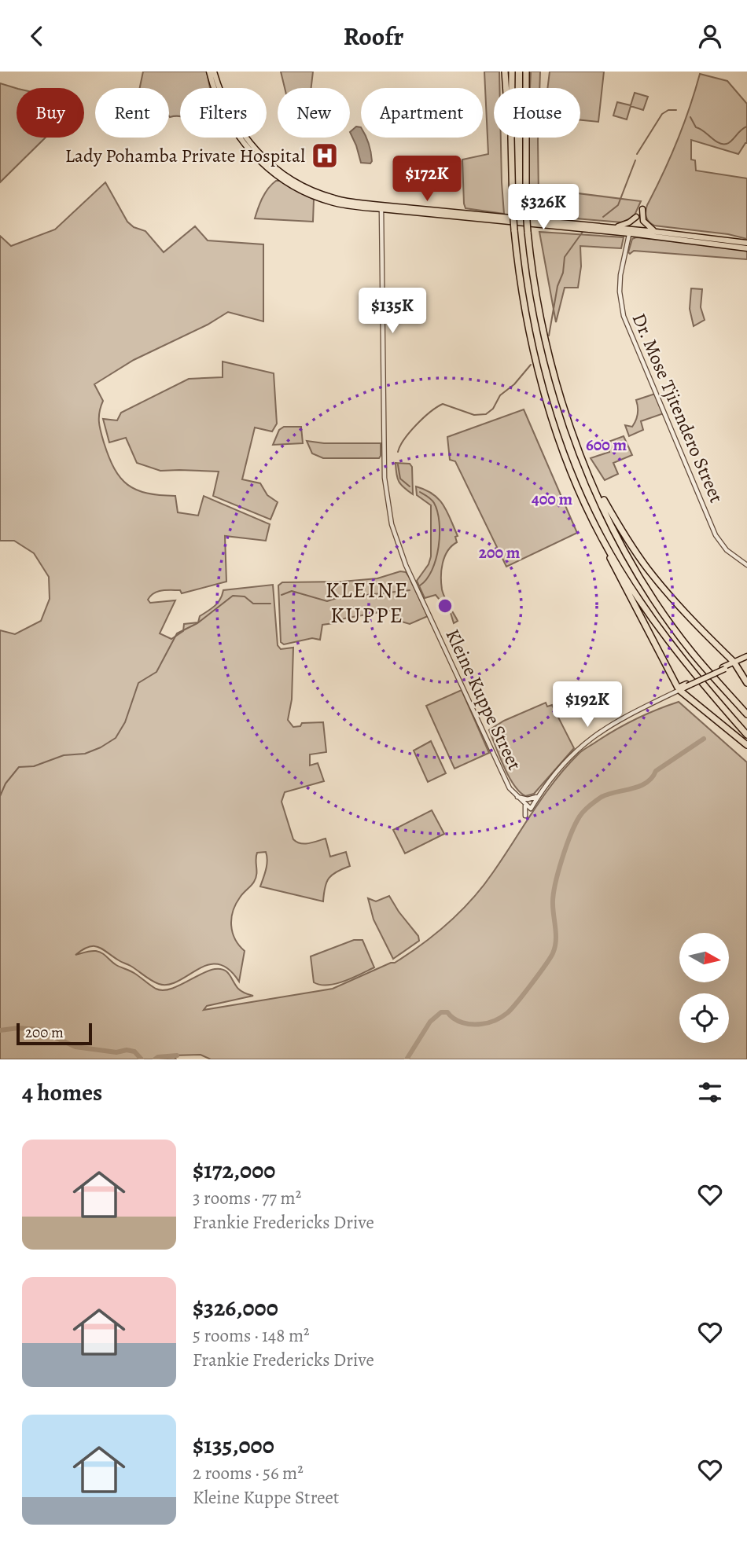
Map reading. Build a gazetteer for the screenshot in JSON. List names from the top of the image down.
{
  "streets": {
    "street": ["Dr. Mose Tjitendero Street", "Kleine Kuppe Street"]
  },
  "districts": ["KLEINE KUPPE"],
  "places": {
    "hospital": ["Lady Pohamba Private Hospital"]
  },
  "scale_bar": "200 m",
  "north": "right",
  "page": {
    "header": "Roofr",
    "chip": [
      "Buy",
      "Rent",
      "Filters",
      "New",
      "Apartment",
      "House"
    ],
    "price": [
      "$172K",
      "$326K",
      "$135K",
      "$192K"
    ],
    "scale": "200 m",
    "heading": "4 homes",
    "list": [
      {
        "name": "$172,000",
        "note": "3 rooms · 77 m² · Frankie Fredericks Drive"
      },
      {
        "name": "$326,000",
        "note": "5 rooms · 148 m² · Frankie Fredericks Drive"
      },
      {
        "name": "$135,000",
        "note": "2 rooms · 56 m² · Kleine Kuppe Street"
      }
    ]
  },
  "rings": ["600 m", "400 m", "200 m"]
}
